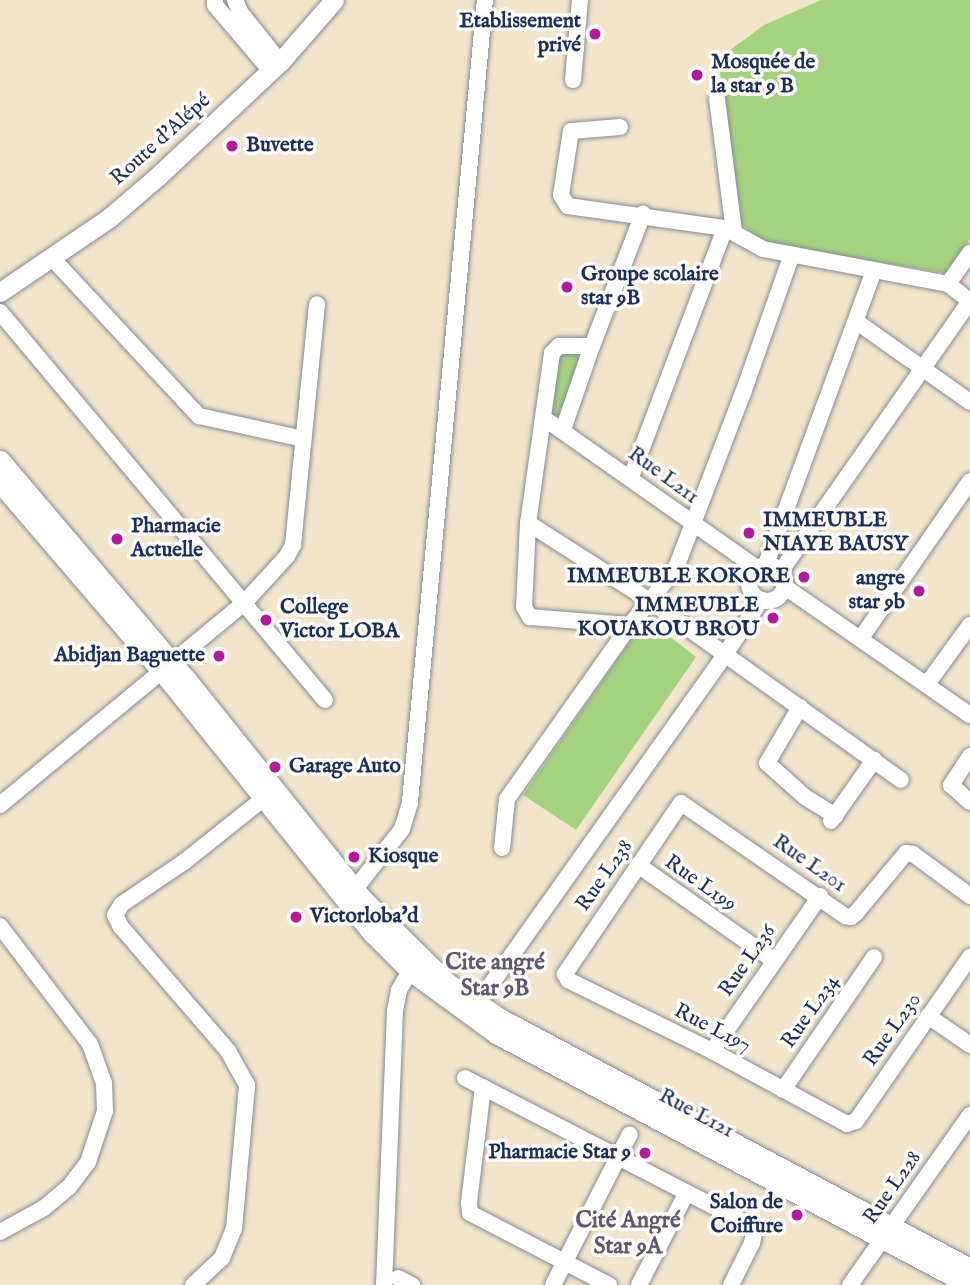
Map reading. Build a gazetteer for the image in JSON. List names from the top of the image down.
{
  "streets": {
    "main road": ["Route d'Alépé", "Rue L121"],
    "street": [
      "Rue L211",
      "Rue L201",
      "Rue L238",
      "Rue L199",
      "Rue L236",
      "Rue L234",
      "Rue L197",
      "Rue L230",
      "Rue L228"
    ]
  },
  "crossings": [
    ["Rue L201", "Rue L238"],
    ["Rue L201", "Rue L236"],
    ["Rue L238", "Rue L199"],
    ["Rue L238", "Rue L197"],
    ["Rue L199", "Rue L236"],
    ["Rue L236", "Rue L197"],
    ["Rue L234", "Rue L197"],
    ["Rue L197", "Rue L230"],
    ["Rue L121", "Rue L228"]
  ],
  "districts": ["Cite angré Star 9B", "Cité Angré Star 9A"],
  "places": [
    "Etablissement privé",
    "Mosquée de la star 9 B",
    "Buvette",
    "Groupe scolaire star 9B",
    "IMMEUBLE NIAYE BAUSY",
    "Pharmacie Actuelle",
    "IMMEUBLE KOKORE",
    "angre star 9b",
    "IMMEUBLE KOUAKOU BROU",
    "College Victor LOBA",
    "Abidjan Baguette",
    "Garage Auto",
    "Kiosque",
    "Victorloba'd",
    "Pharmacie Star 9",
    "Salon de Coiffure"
  ]
}
